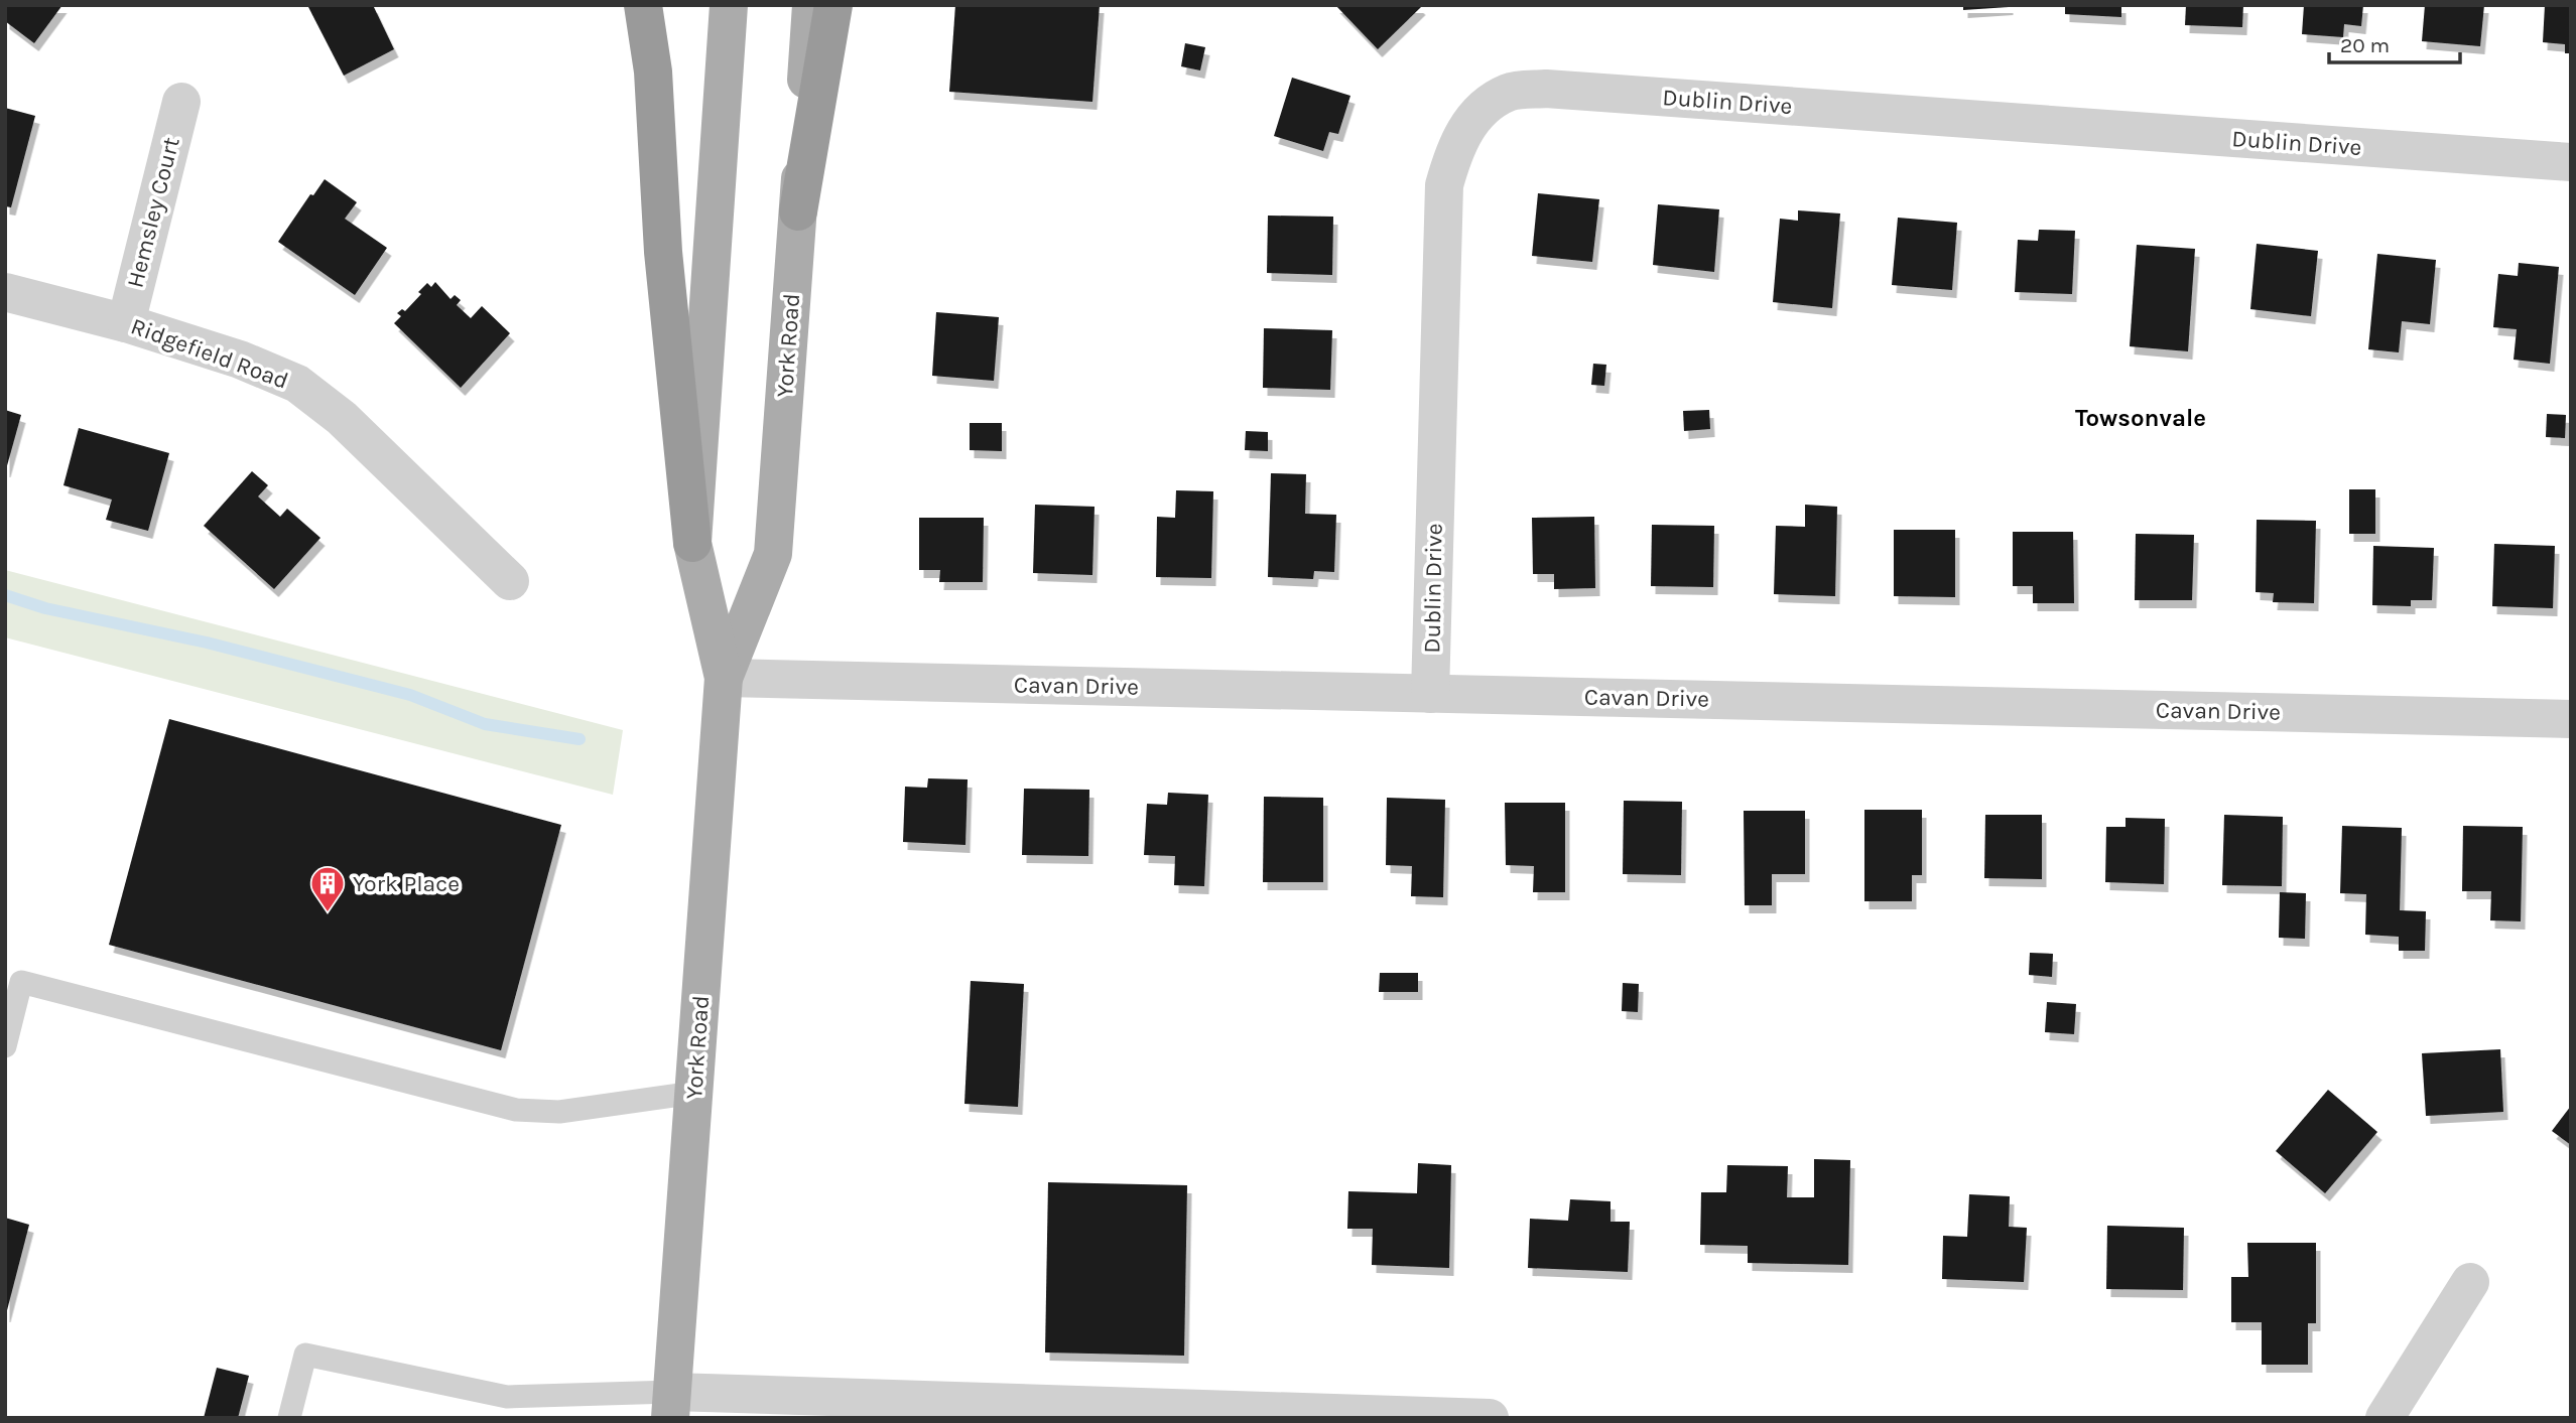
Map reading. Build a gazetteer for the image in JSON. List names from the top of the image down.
{
  "streets": {
    "main road": ["York Road"],
    "street": [
      "Dublin Drive",
      "Hemsley Court",
      "Ridgefield Road",
      "Cavan Drive"
    ]
  },
  "crossings": [
    ["Dublin Drive", "Cavan Drive"],
    ["Hemsley Court", "Ridgefield Road"],
    ["York Road", "Cavan Drive"]
  ],
  "districts": ["Towsonvale"],
  "places": {
    "building": ["York Place"]
  },
  "scale_bar": "20 m"
}
